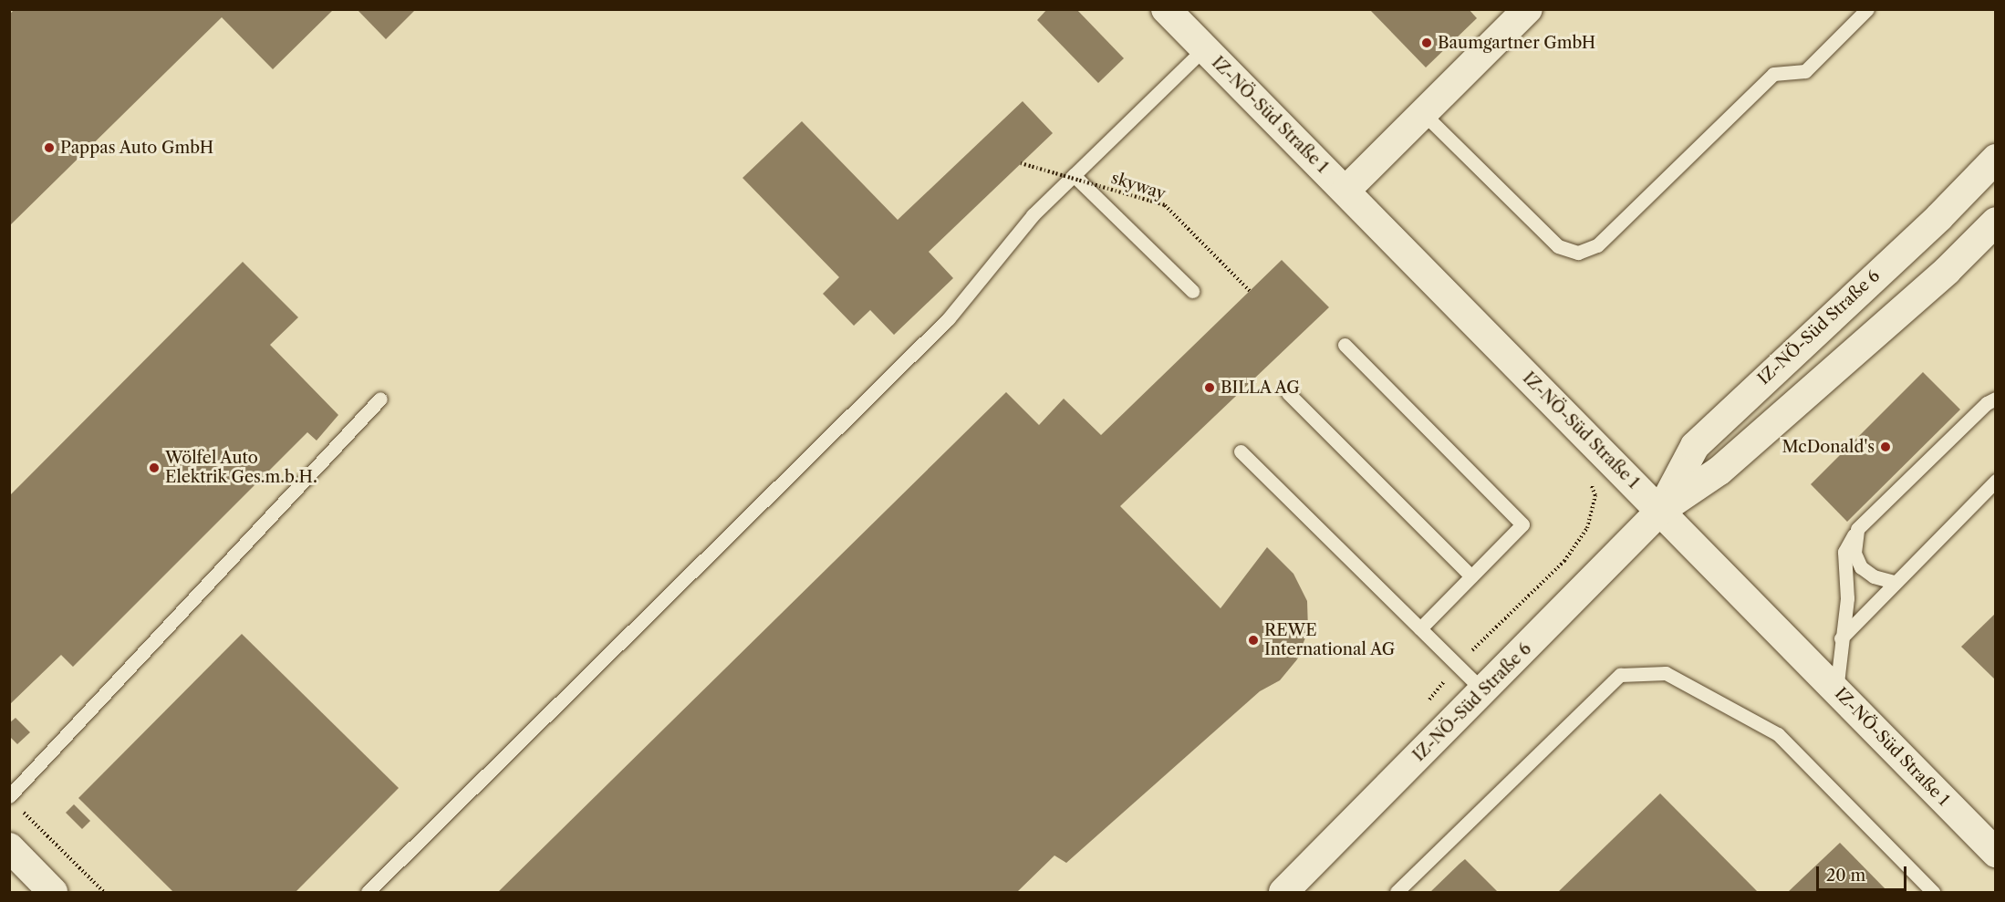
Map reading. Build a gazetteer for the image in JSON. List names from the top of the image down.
{
  "streets": {
    "street": ["IZ-NÖ-Süd Straße 1", "IZ-NÖ-Süd Straße 6"],
    "path": ["skyway"]
  },
  "crossings": [
    ["IZ-NÖ-Süd Straße 1", "IZ-NÖ-Süd Straße 6"]
  ],
  "places": [
    "Baumgartner GmbH",
    "Pappas Auto GmbH",
    "BILLA AG",
    "McDonald's",
    "Wölfel Auto Elektrik Ges.m.b.H.",
    "REWE International AG"
  ],
  "scale_bar": "20 m"
}
